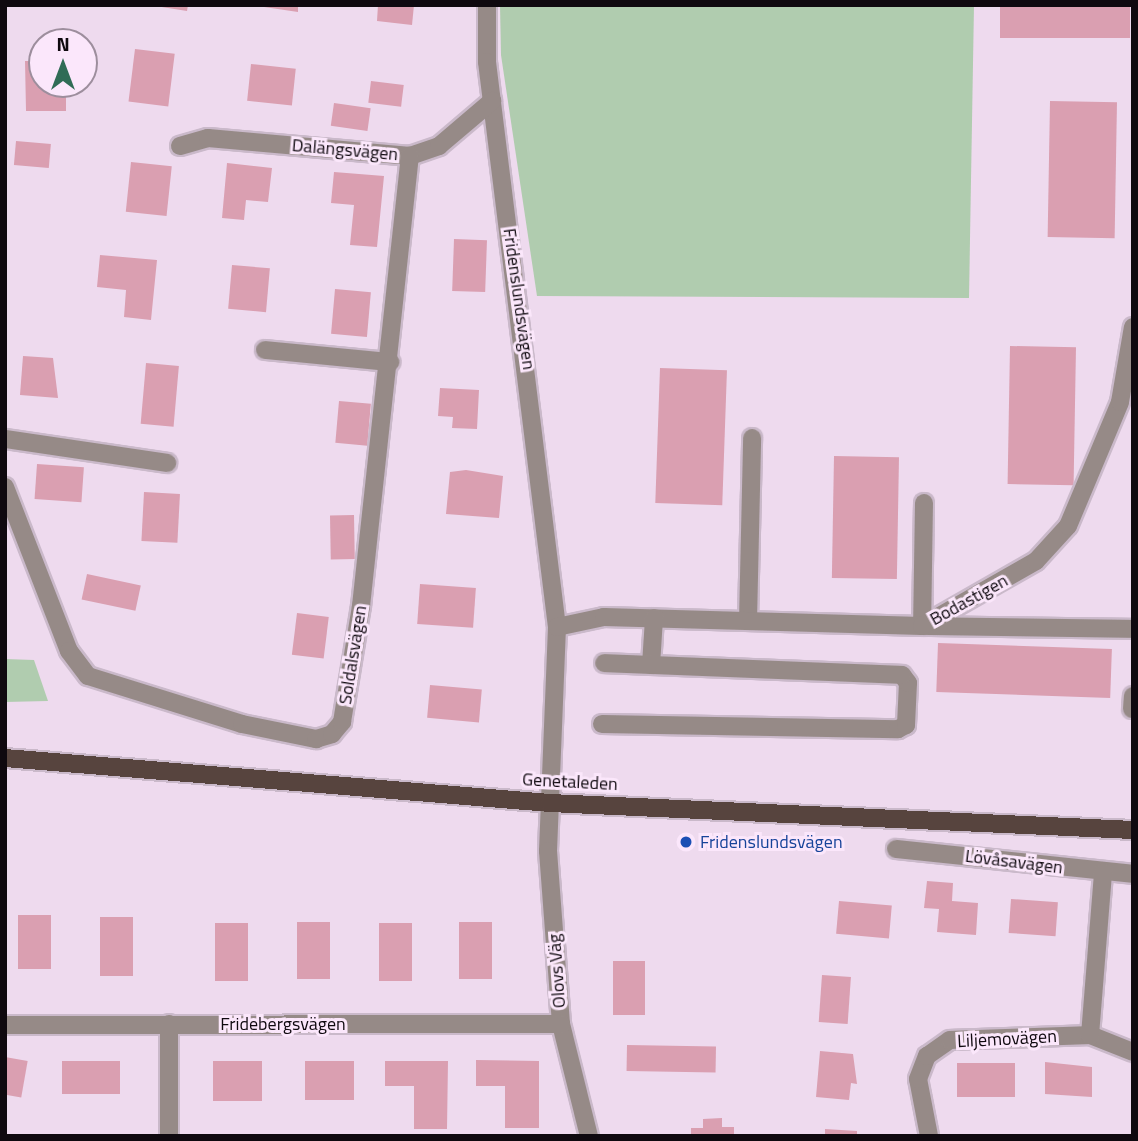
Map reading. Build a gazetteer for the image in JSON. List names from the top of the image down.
{
  "streets": {
    "main road": ["Genetaleden"],
    "street": [
      "Dalängsvägen",
      "Fridenslundsvägen",
      "Bodastigen",
      "Soldalsvägen",
      "Lövåsavägen",
      "Olovs Väg",
      "Fridebergsvägen",
      "Liljemovägen"
    ]
  },
  "crossings": [
    ["Dalängsvägen", "Fridenslundsvägen"],
    ["Dalängsvägen", "Soldalsvägen"],
    ["Fridenslundsvägen", "Bodastigen"],
    ["Fridenslundsvägen", "Genetaleden"],
    ["Fridenslundsvägen", "Olovs Väg"],
    ["Genetaleden", "Olovs Väg"],
    ["Olovs Väg", "Fridebergsvägen"]
  ],
  "places": ["Fridenslundsvägen"],
  "north": "top"
}
